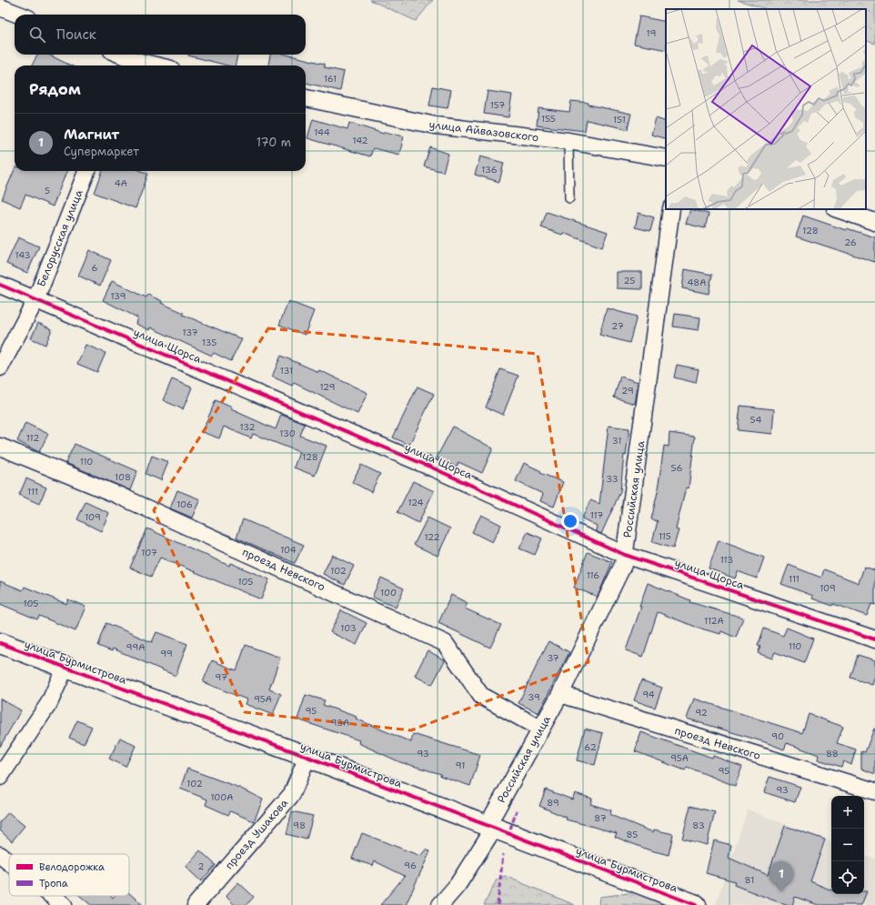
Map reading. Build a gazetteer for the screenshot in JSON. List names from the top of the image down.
{
  "streets": {
    "street": [
      "улица Айвазовского",
      "Белорусская улица",
      "улица Щорса",
      "Российская улица",
      "проезд Невского",
      "улица Бурмистрова",
      "проезд Ушакова"
    ]
  },
  "crossings": [
    ["Белорусская улица", "улица Щорса"],
    ["улица Щорса", "Российская улица"],
    ["Российская улица", "проезд Невского"],
    ["Российская улица", "улица Бурмистрова"],
    ["улица Бурмистрова", "проезд Ушакова"]
  ],
  "house_numbers": [
    "19",
    "161",
    "157",
    "155",
    "151",
    "144",
    "142",
    "136",
    "4А",
    "5",
    "128",
    "26",
    "143",
    "6",
    "25",
    "48А",
    "139",
    "27",
    "137",
    "135",
    "131",
    "129",
    "29",
    "54",
    "132",
    "130",
    "112",
    "31",
    "128",
    "110",
    "56",
    "108",
    "33",
    "111",
    "124",
    "106",
    "117",
    "109",
    "115",
    "122",
    "104",
    "107",
    "113",
    "102",
    "116",
    "111",
    "105",
    "109",
    "100",
    "105",
    "112А",
    "103",
    "110",
    "99А",
    "99",
    "37",
    "97",
    "94",
    "39",
    "95А",
    "95",
    "92",
    "93А",
    "90",
    "62",
    "93",
    "88",
    "95А",
    "91",
    "95",
    "102",
    "93",
    "100А",
    "89",
    "87",
    "98",
    "83",
    "85",
    "96",
    "2",
    "81"
  ],
  "legend": ["Велодорожка", "Тропа"],
  "page": {
    "search": "Поиск",
    "heading": "Рядом",
    "list": [
      {
        "mark": "1",
        "name": "Магнит",
        "note": "Супермаркет",
        "value": "170 m"
      }
    ],
    "map_buttons": ["+", "−"],
    "pins": "1"
  }
}
